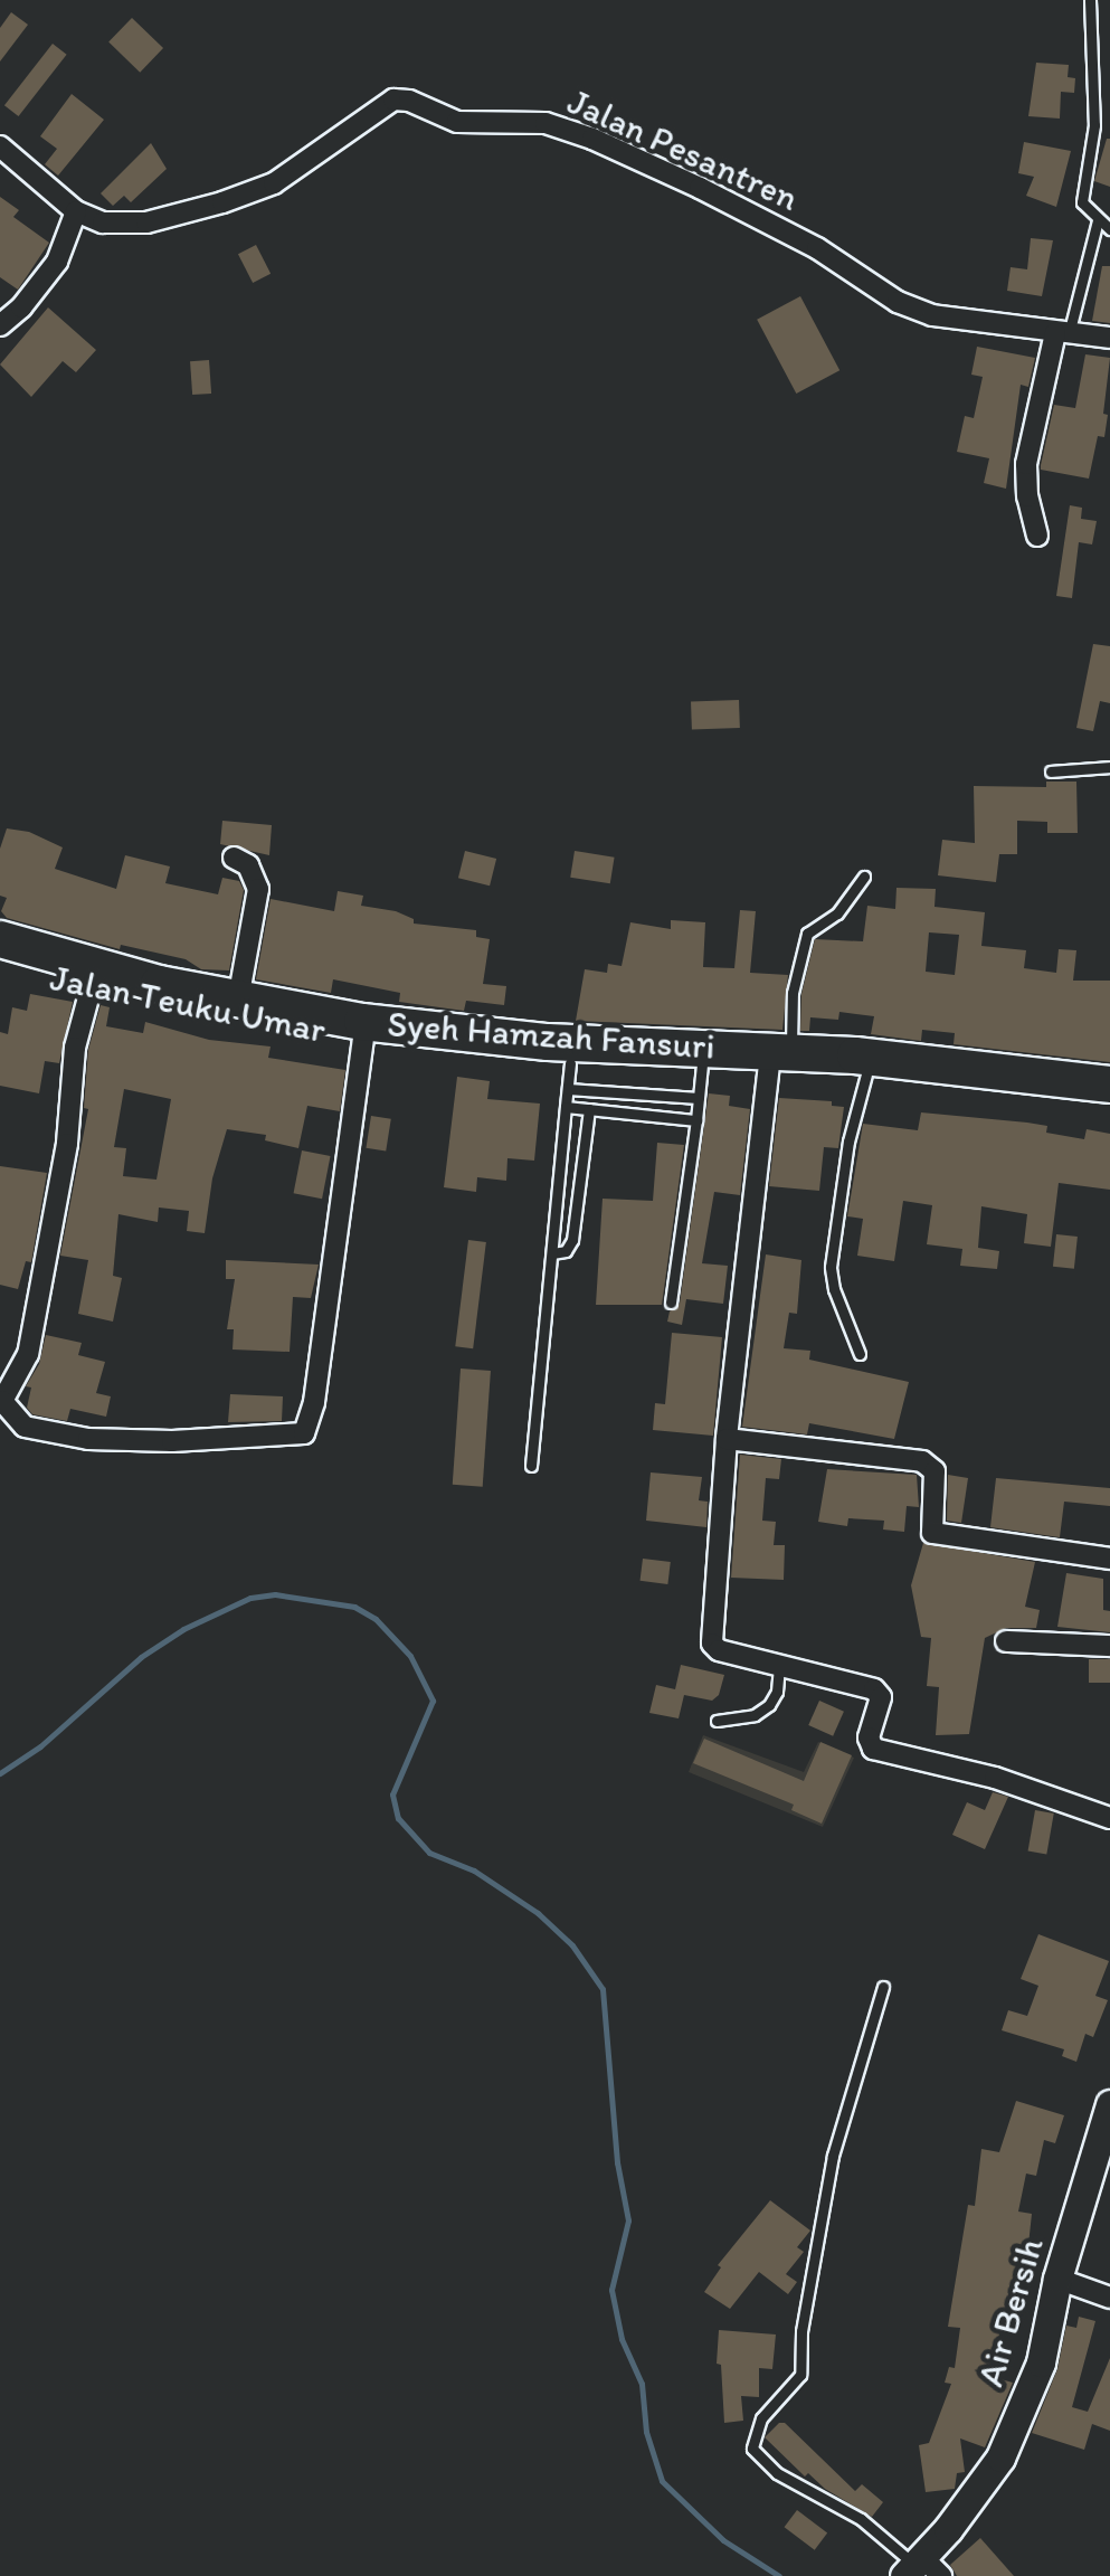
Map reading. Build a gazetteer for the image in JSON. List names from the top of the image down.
{
  "streets": {
    "highway": ["Jalan Teuku Umar", "Syeh Hamzah Fansuri"],
    "street": ["Jalan Pesantren", "Air Bersih"]
  },
  "crossings": [
    ["Jalan Teuku Umar", "Syeh Hamzah Fansuri"]
  ]
}
